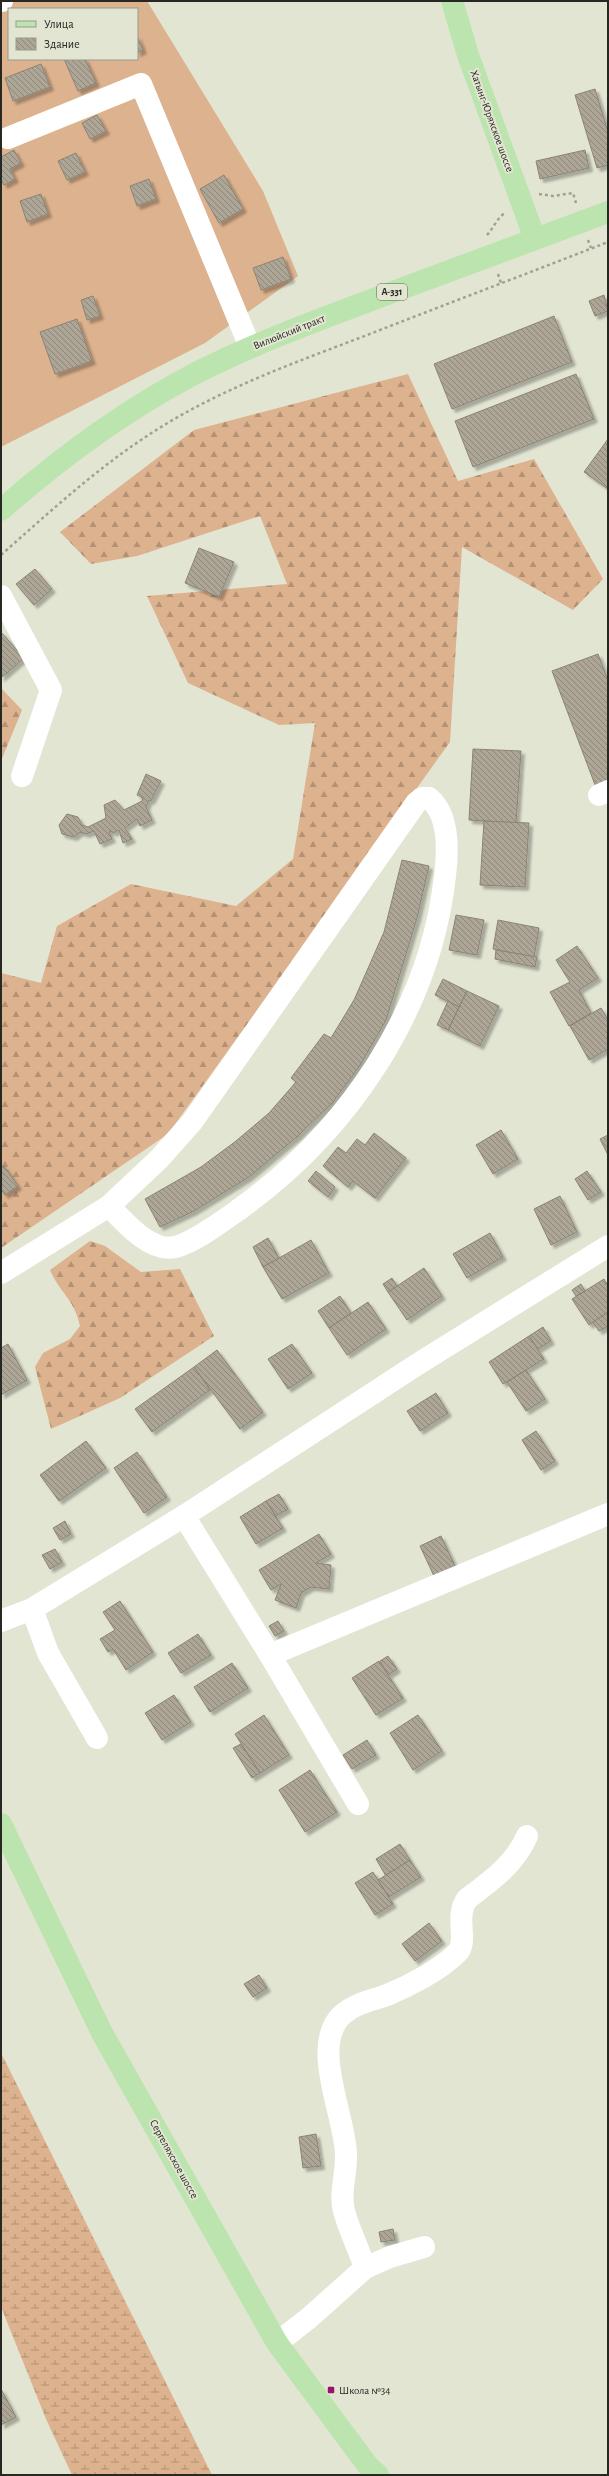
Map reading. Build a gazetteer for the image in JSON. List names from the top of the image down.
{
  "streets": {
    "main road": [
      "Хатынг-Юряхское шоссе",
      "А-331",
      "Вилюйский тракт",
      "Сергеляхское шоссе"
    ]
  },
  "crossings": [
    ["Хатынг-Юряхское шоссе", "Вилюйский тракт"]
  ],
  "places": {
    "transit": ["Школа №34"]
  },
  "legend": ["Улица", "Здание"]
}
